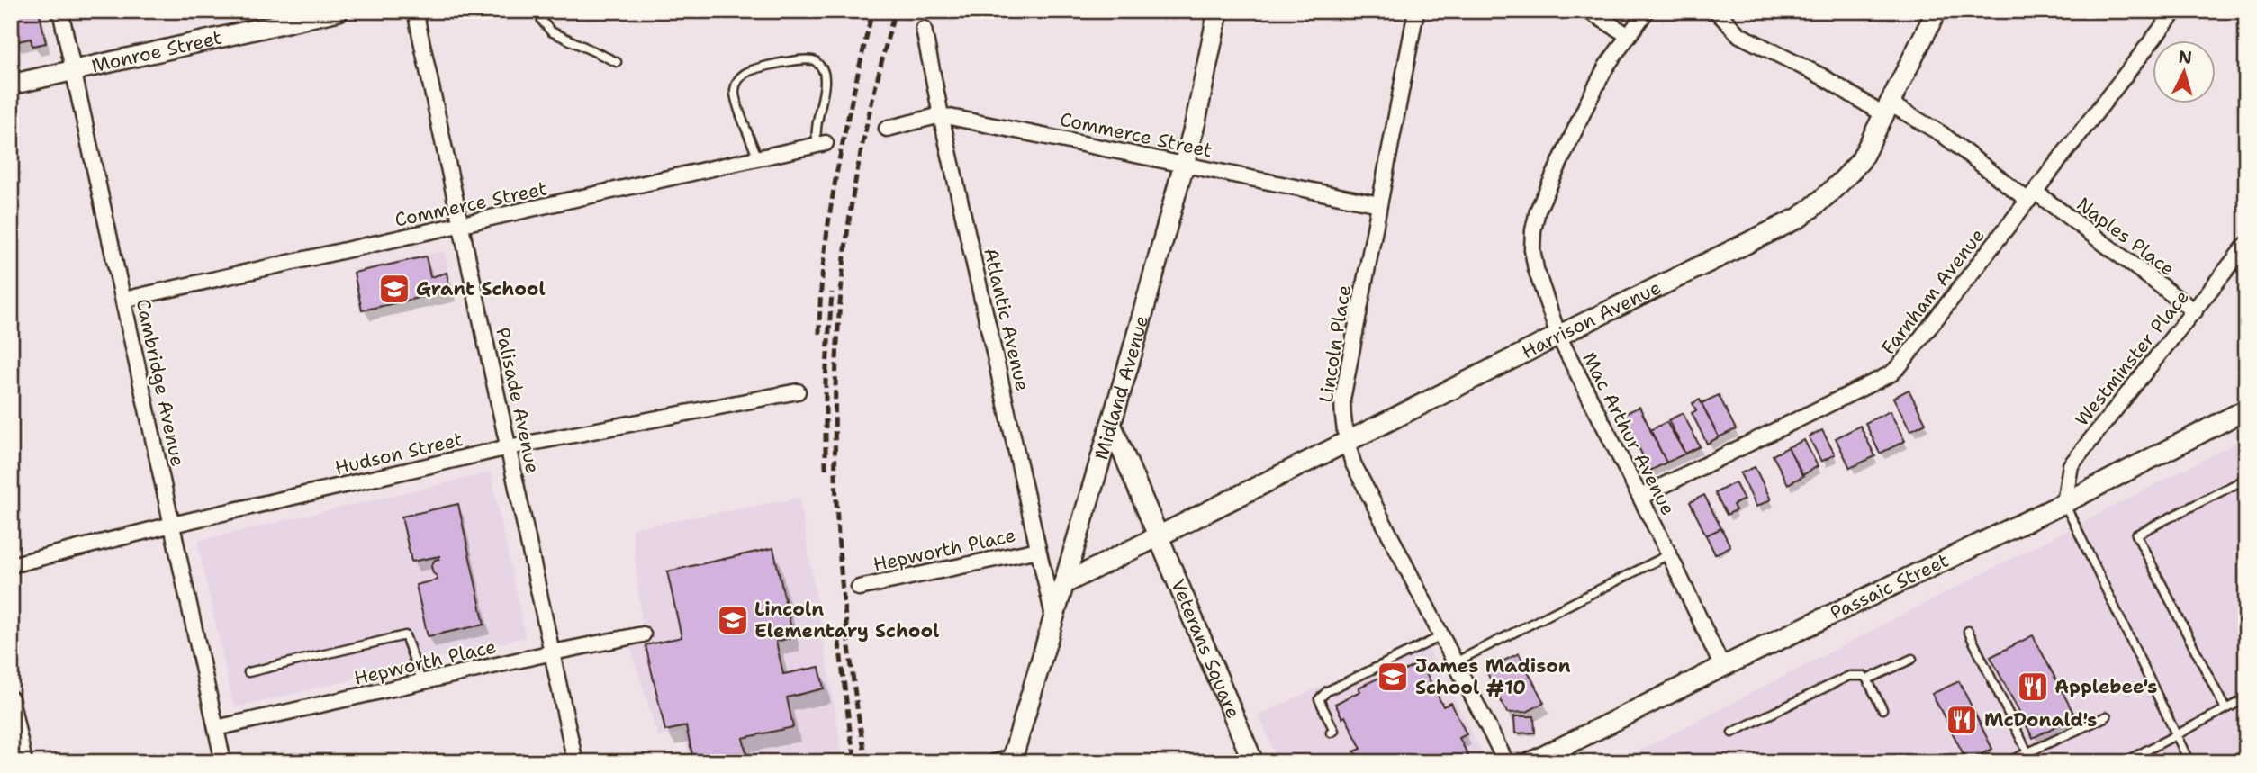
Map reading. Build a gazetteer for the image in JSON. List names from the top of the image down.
{
  "streets": {
    "street": [
      "Monroe Street",
      "Commerce Street",
      "Naples Place",
      "Farnham Avenue",
      "Atlantic Avenue",
      "Harrison Avenue",
      "Lincoln Place",
      "Westminster Place",
      "Cambridge Avenue",
      "Midland Avenue",
      "Palisade Avenue",
      "Mac Arthur Avenue",
      "Hudson Street",
      "Hepworth Place",
      "Passaic Street",
      "Veterans Square"
    ]
  },
  "crossings": [
    ["Monroe Street", "Cambridge Avenue"],
    ["Commerce Street", "Atlantic Avenue"],
    ["Commerce Street", "Lincoln Place"],
    ["Commerce Street", "Cambridge Avenue"],
    ["Commerce Street", "Midland Avenue"],
    ["Commerce Street", "Palisade Avenue"],
    ["Naples Place", "Farnham Avenue"],
    ["Naples Place", "Harrison Avenue"],
    ["Naples Place", "Westminster Place"],
    ["Farnham Avenue", "Mac Arthur Avenue"],
    ["Atlantic Avenue", "Midland Avenue"],
    ["Atlantic Avenue", "Hepworth Place"],
    ["Harrison Avenue", "Lincoln Place"],
    ["Harrison Avenue", "Mac Arthur Avenue"],
    ["Harrison Avenue", "Veterans Square"],
    ["Westminster Place", "Passaic Street"],
    ["Cambridge Avenue", "Hudson Street"],
    ["Cambridge Avenue", "Hepworth Place"],
    ["Midland Avenue", "Veterans Square"],
    ["Palisade Avenue", "Hudson Street"],
    ["Palisade Avenue", "Hepworth Place"],
    ["Mac Arthur Avenue", "Passaic Street"]
  ],
  "places": {
    "school or university": ["Grant School", "Lincoln Elementary School", "James Madison School #10"],
    "restaurant": ["Applebee's", "McDonald's"]
  },
  "north": "top"
}
